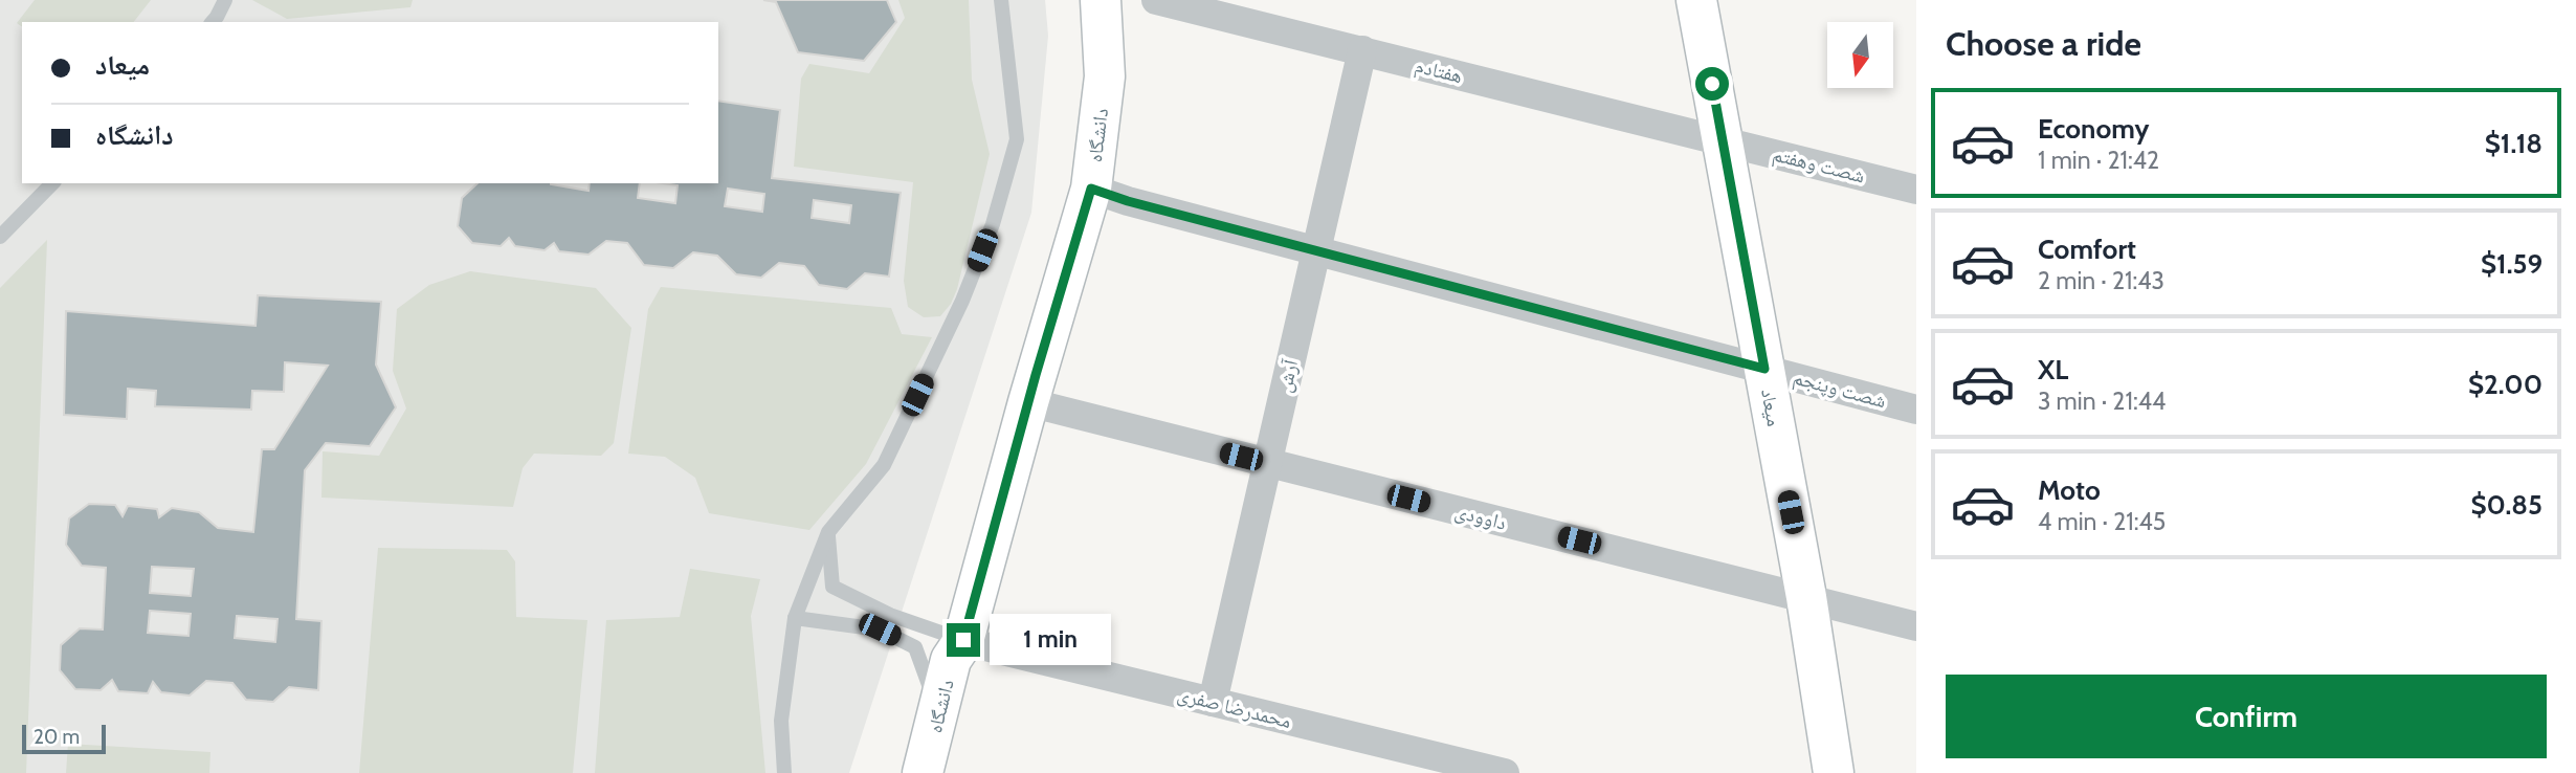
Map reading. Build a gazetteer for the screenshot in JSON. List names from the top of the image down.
{
  "streets": {
    "street": [
      "هفتادم",
      "دانشگاه",
      "شصت وهفتم",
      "آرش",
      "شصت وپنجم",
      "میعاد",
      "داوودی",
      "محمدرضا صفری"
    ]
  },
  "crossings": [
    ["هفتادم", "شصت وهفتم"],
    ["هفتادم", "آرش"],
    ["هفتادم", "میعاد"],
    ["دانشگاه", "شصت وپنجم"],
    ["دانشگاه", "داوودی"],
    ["دانشگاه", "محمدرضا صفری"],
    ["شصت وهفتم", "میعاد"],
    ["آرش", "شصت وپنجم"],
    ["آرش", "داوودی"],
    ["آرش", "محمدرضا صفری"],
    ["شصت وپنجم", "میعاد"],
    ["میعاد", "داوودی"]
  ],
  "scale_bar": "20 m",
  "north": "bottom",
  "page": {
    "heading": "Choose a ride",
    "banner": ["میعاد", "دانشگاه"],
    "list": [
      {
        "name": "Economy",
        "note": "1 min · 21:42",
        "value": "$1.18"
      },
      {
        "name": "Comfort",
        "note": "2 min · 21:43",
        "value": "$1.59"
      },
      {
        "name": "XL",
        "note": "3 min · 21:44",
        "value": "$2.00"
      },
      {
        "name": "Moto",
        "note": "4 min · 21:45",
        "value": "$0.85"
      }
    ],
    "bubble": "1 min",
    "buttons": "Confirm",
    "scale": "20 m"
  }
}
